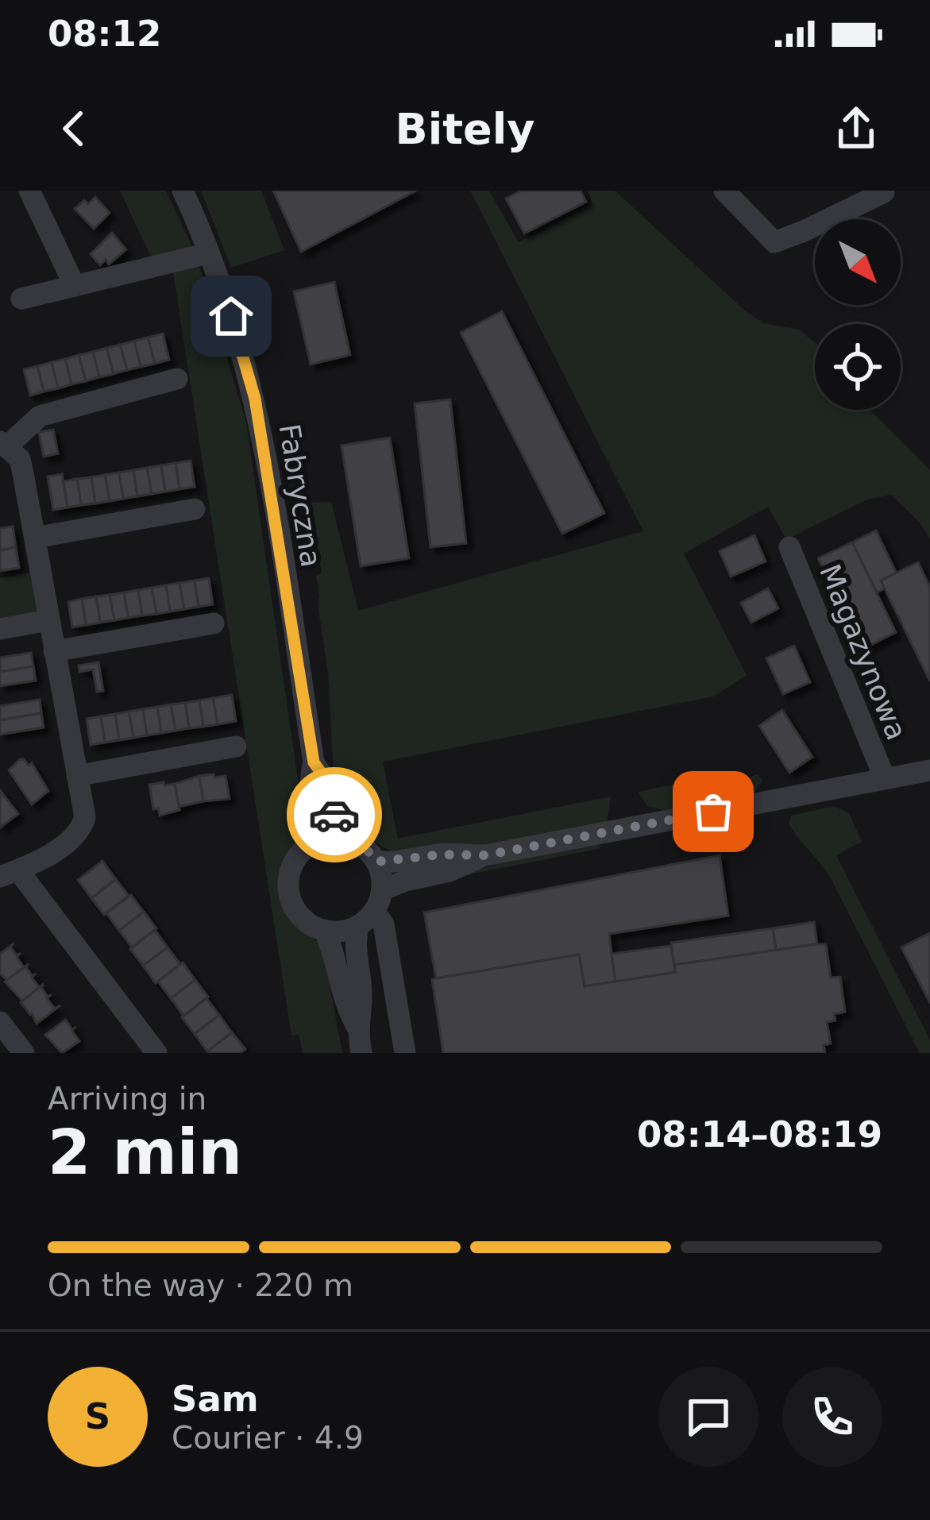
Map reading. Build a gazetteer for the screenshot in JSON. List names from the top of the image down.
{
  "streets": {
    "street": ["Fabryczna", "Magazynowa"]
  },
  "crossings": [
    ["Fabryczna", "Magazynowa"]
  ],
  "north": "bottom right",
  "page": {
    "status": "08:12",
    "header": "Bitely",
    "heading": ["2 min", "Arriving in", "08:14–08:19"],
    "panel": ["Sam", "Courier · 4.9"],
    "bar": "On the way · 220 m",
    "round": "S"
  }
}
